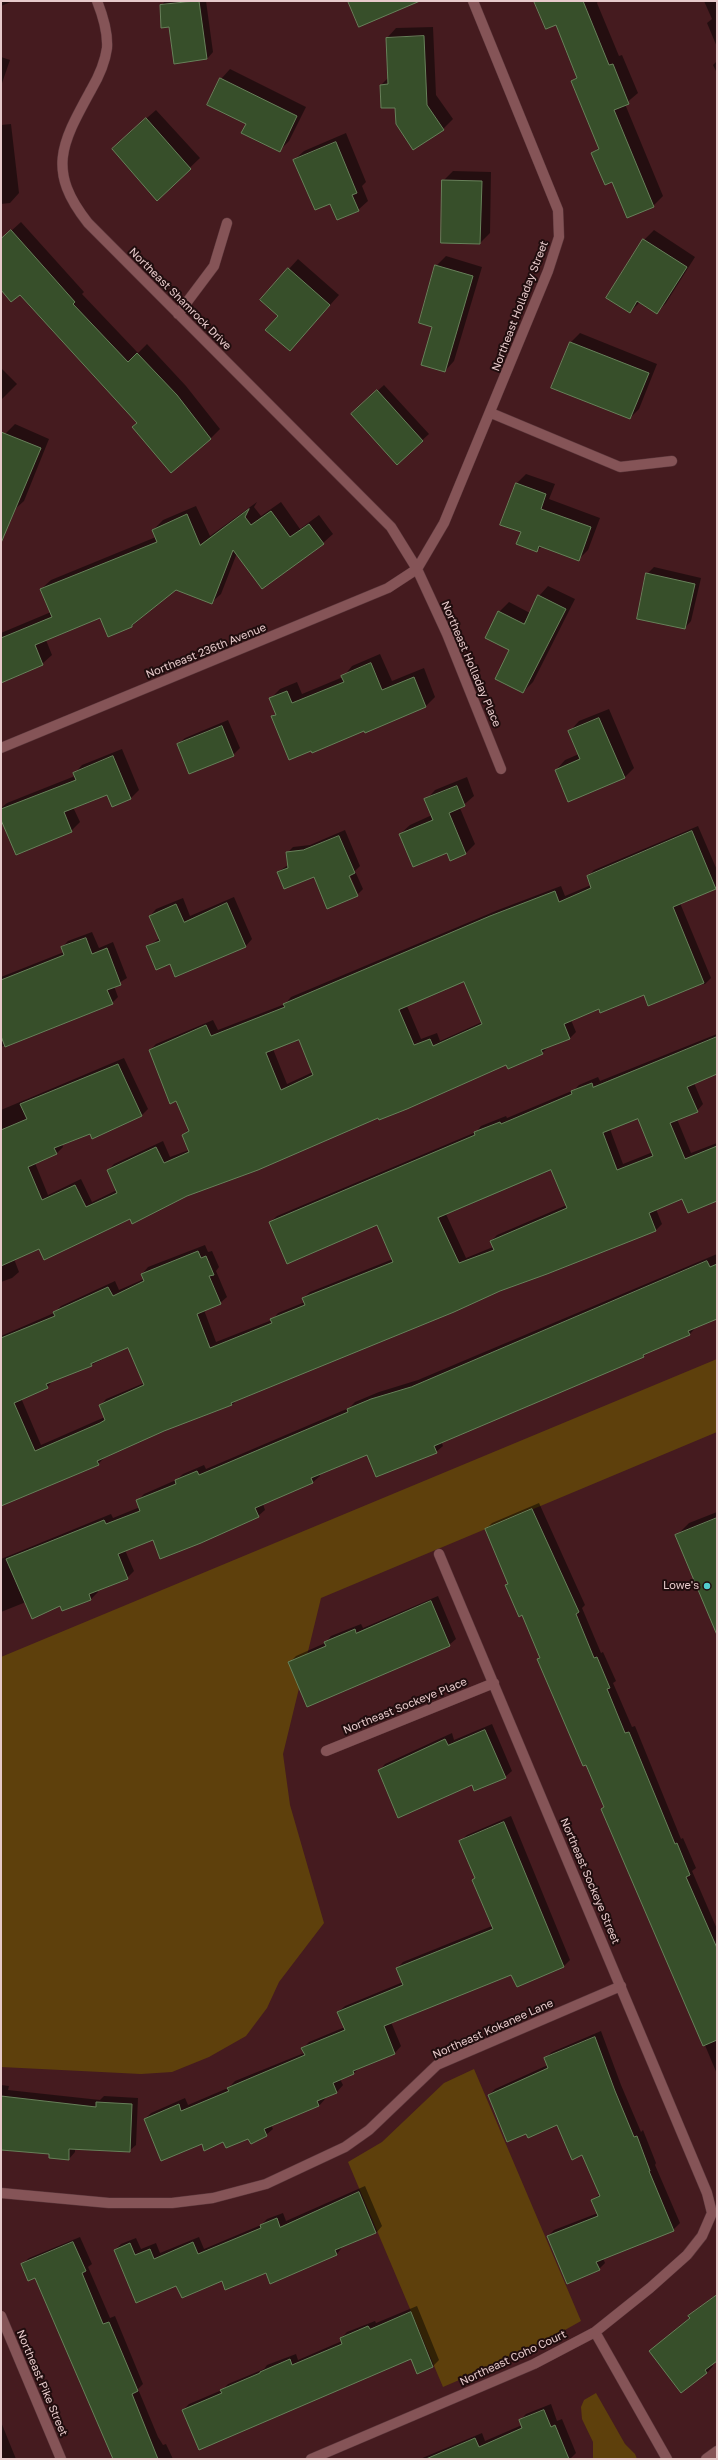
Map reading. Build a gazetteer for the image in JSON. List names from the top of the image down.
{
  "streets": {
    "street": [
      "Northeast Shamrock Drive",
      "Northeast Holladay Street",
      "Northeast 236th Avenue",
      "Northeast Holladay Place",
      "Northeast Sockeye Place",
      "Northeast Sockeye Street",
      "Northeast Kokanee Lane",
      "Northeast Coho Court",
      "Northeast Pike Street"
    ]
  },
  "crossings": [
    ["Northeast Shamrock Drive", "Northeast Holladay Street"],
    ["Northeast Shamrock Drive", "Northeast 236th Avenue"],
    ["Northeast Shamrock Drive", "Northeast Holladay Place"],
    ["Northeast Holladay Street", "Northeast 236th Avenue"],
    ["Northeast Holladay Street", "Northeast Holladay Place"],
    ["Northeast 236th Avenue", "Northeast Holladay Place"],
    ["Northeast Sockeye Place", "Northeast Sockeye Street"],
    ["Northeast Sockeye Street", "Northeast Kokanee Lane"],
    ["Northeast Sockeye Street", "Northeast Coho Court"]
  ],
  "places": ["Lowe's"]
}
